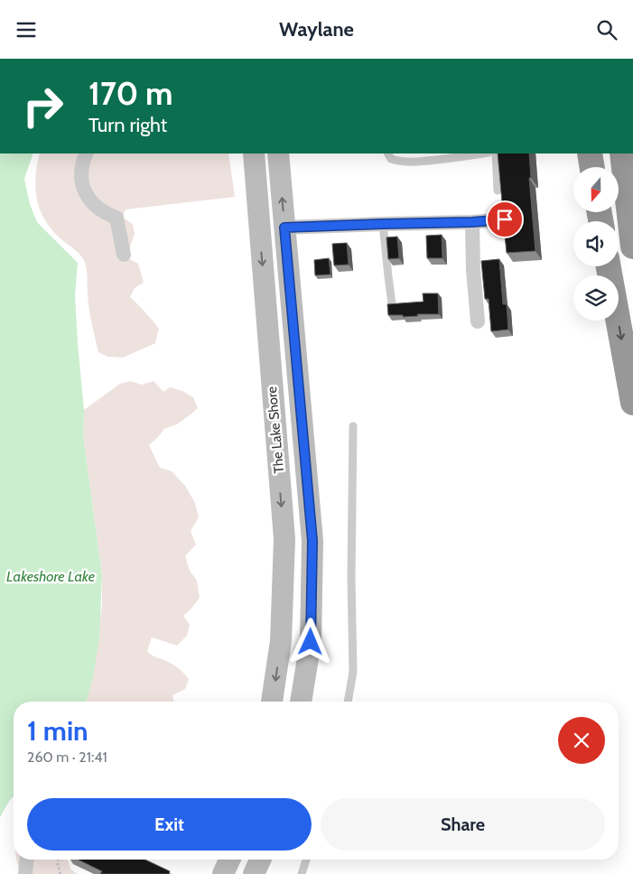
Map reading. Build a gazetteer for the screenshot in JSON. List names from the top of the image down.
{
  "streets": {
    "street": ["The Lake Shore"]
  },
  "water": ["Lakeshore Lake"],
  "north": "bottom",
  "page": {
    "header": "Waylane",
    "turn": ["170 m", "Turn right"],
    "heading": ["1 min", "260 m · 21:41"],
    "buttons": ["Exit", "Share"]
  }
}
